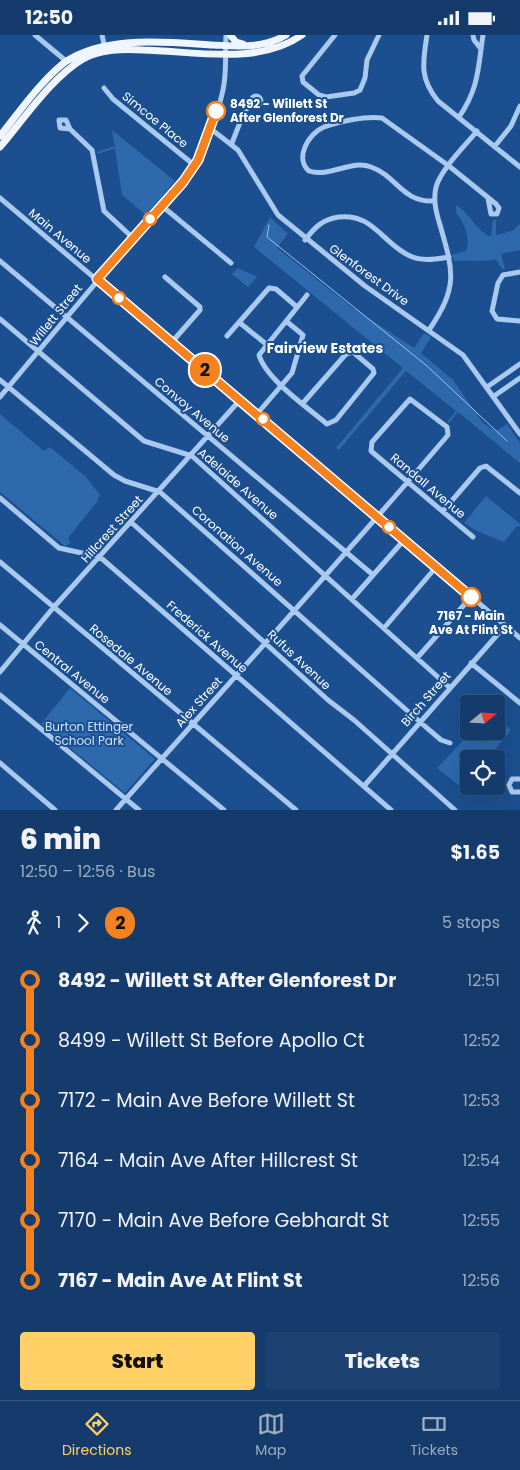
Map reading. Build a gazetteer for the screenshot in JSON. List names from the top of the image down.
{
  "streets": {
    "street": [
      "Simcoe Place",
      "Main Avenue",
      "Glenforest Drive",
      "Willett Street",
      "Convoy Avenue",
      "Adelaide Avenue",
      "Randall Avenue",
      "Hillcrest Street",
      "Coronation Avenue",
      "Frederick Avenue",
      "Rosedale Avenue",
      "Rufus Avenue",
      "Central Avenue",
      "Birch Street",
      "Alex Street"
    ]
  },
  "crossings": [
    ["Simcoe Place", "Willett Street"],
    ["Main Avenue", "Willett Street"],
    ["Main Avenue", "Hillcrest Street"],
    ["Main Avenue", "Birch Street"],
    ["Main Avenue", "Alex Street"],
    ["Glenforest Drive", "Willett Street"],
    ["Willett Street", "Convoy Avenue"],
    ["Willett Street", "Adelaide Avenue"],
    ["Willett Street", "Coronation Avenue"],
    ["Convoy Avenue", "Hillcrest Street"],
    ["Convoy Avenue", "Alex Street"],
    ["Adelaide Avenue", "Hillcrest Street"],
    ["Adelaide Avenue", "Birch Street"],
    ["Adelaide Avenue", "Alex Street"],
    ["Randall Avenue", "Alex Street"],
    ["Hillcrest Street", "Coronation Avenue"],
    ["Hillcrest Street", "Frederick Avenue"],
    ["Hillcrest Street", "Rosedale Avenue"],
    ["Hillcrest Street", "Rufus Avenue"],
    ["Hillcrest Street", "Central Avenue"],
    ["Coronation Avenue", "Birch Street"],
    ["Coronation Avenue", "Alex Street"],
    ["Frederick Avenue", "Birch Street"],
    ["Frederick Avenue", "Alex Street"],
    ["Rosedale Avenue", "Alex Street"],
    ["Rufus Avenue", "Birch Street"],
    ["Rufus Avenue", "Alex Street"],
    ["Central Avenue", "Alex Street"]
  ],
  "districts": ["Fairview Estates"],
  "parks": ["Burton Ettinger School Park"],
  "places": ["8492 - Willett St After Glenforest Dr", "7167 - Main Ave At Flint St"],
  "lines": ["bus line 2"],
  "north": "right",
  "page": {
    "status": "12:50",
    "on_map": "2",
    "heading": ["6 min", "12:50 – 12:56 · Bus", "$1.65"],
    "legs": ["1", "2", "5 stops"],
    "list": [
      {
        "name": "8492 - Willett St After Glenforest Dr",
        "value": "12:51"
      },
      {
        "name": "8499 - Willett St Before Apollo Ct",
        "value": "12:52"
      },
      {
        "name": "7172 - Main Ave Before Willett St",
        "value": "12:53"
      },
      {
        "name": "7164 - Main Ave After Hillcrest St",
        "value": "12:54"
      },
      {
        "name": "7170 - Main Ave Before Gebhardt St",
        "value": "12:55"
      },
      {
        "name": "7167 - Main Ave At Flint St",
        "value": "12:56"
      }
    ],
    "buttons": ["Start", "Tickets"],
    "tabs": ["Directions", "Map", "Tickets"]
  }
}
